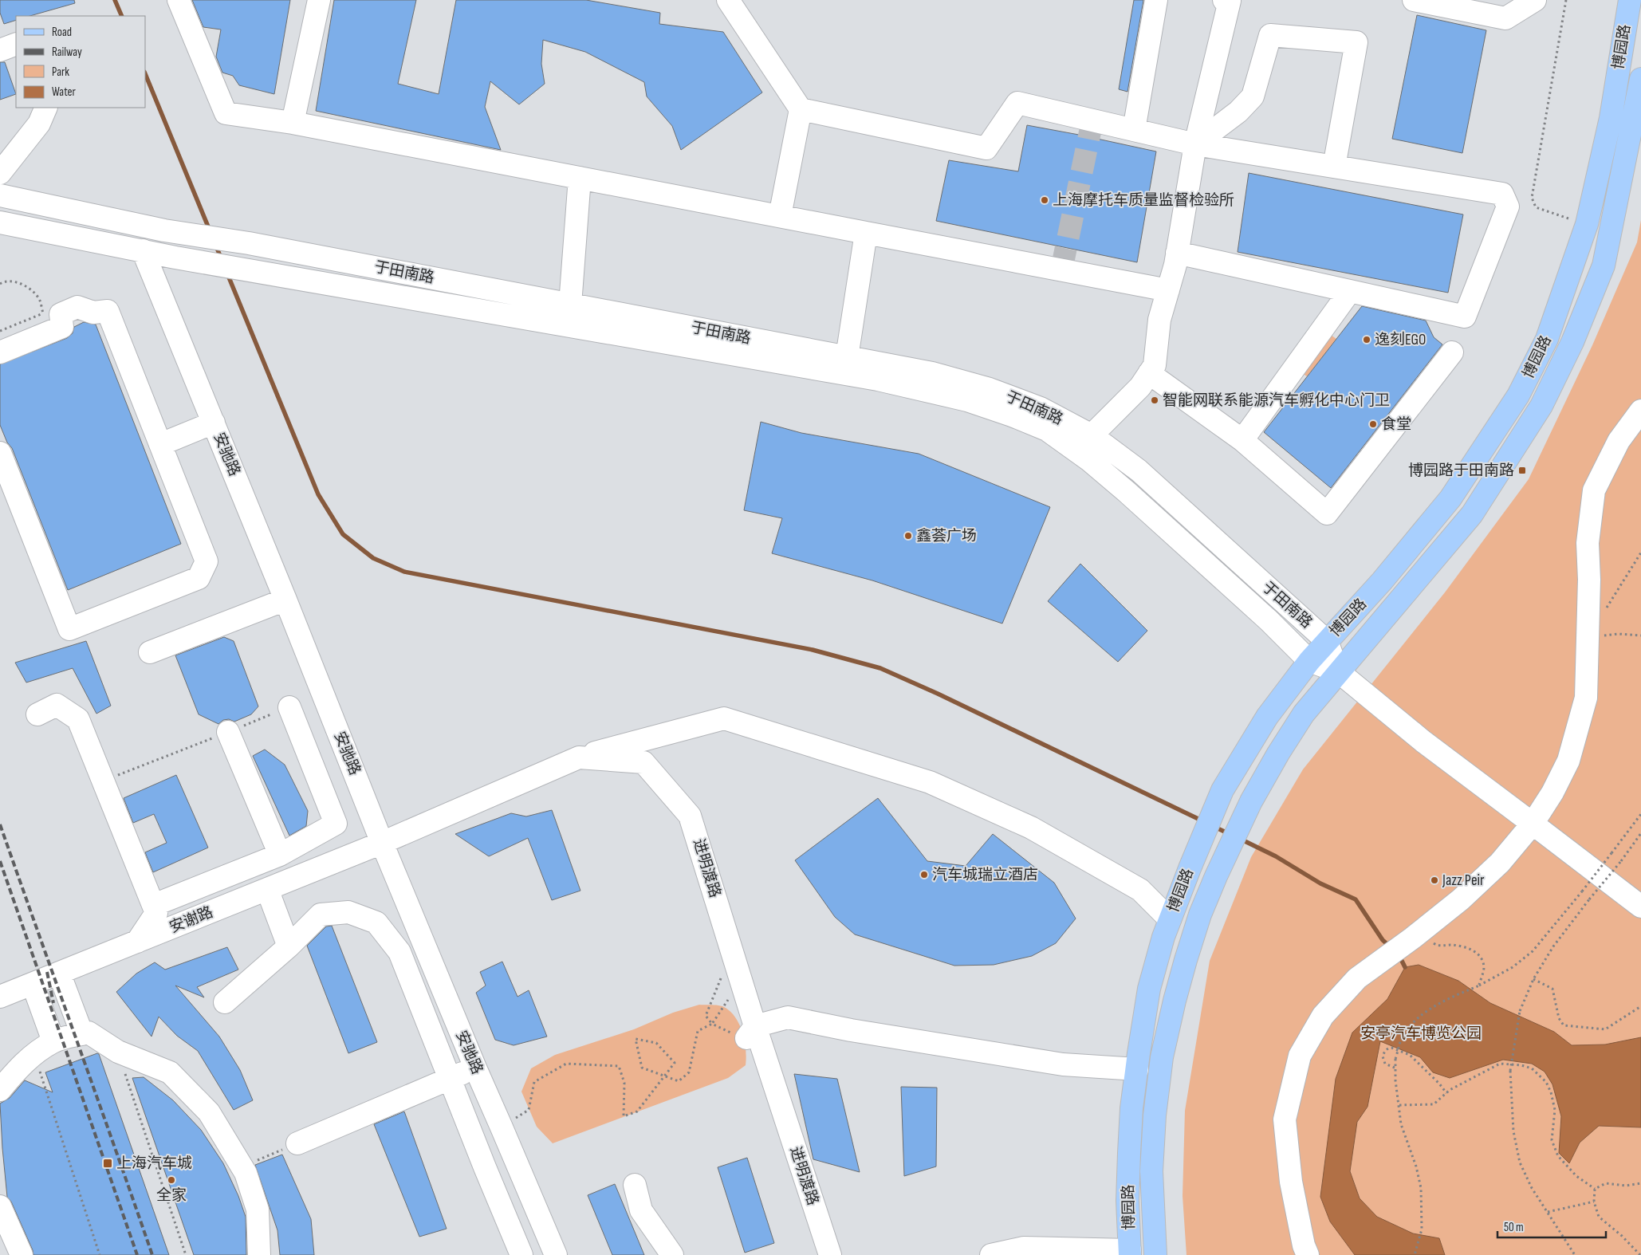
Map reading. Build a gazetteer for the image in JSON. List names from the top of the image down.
{
  "streets": {
    "main road": ["博园路"],
    "street": [
      "于田南路",
      "安驰路",
      "进明渡路",
      "安谢路"
    ]
  },
  "crossings": [
    ["博园路", "于田南路"],
    ["于田南路", "安驰路"],
    ["安驰路", "进明渡路"],
    ["安驰路", "安谢路"],
    ["进明渡路", "安谢路"]
  ],
  "parks": ["安亭汽车博览公园"],
  "places": {
    "other": [
      "上海摩托车质量监督检验所",
      "逸刻EGO",
      "智能网联系能源汽车孵化中心门卫",
      "食堂",
      "鑫荟广场",
      "汽车城瑞立酒店",
      "Jazz Peir",
      "全家"
    ],
    "transit": ["博园路于田南路", "上海汽车城"]
  },
  "legend": [
    "Road",
    "Railway",
    "Park",
    "Water"
  ],
  "scale_bar": "50 m"
}
